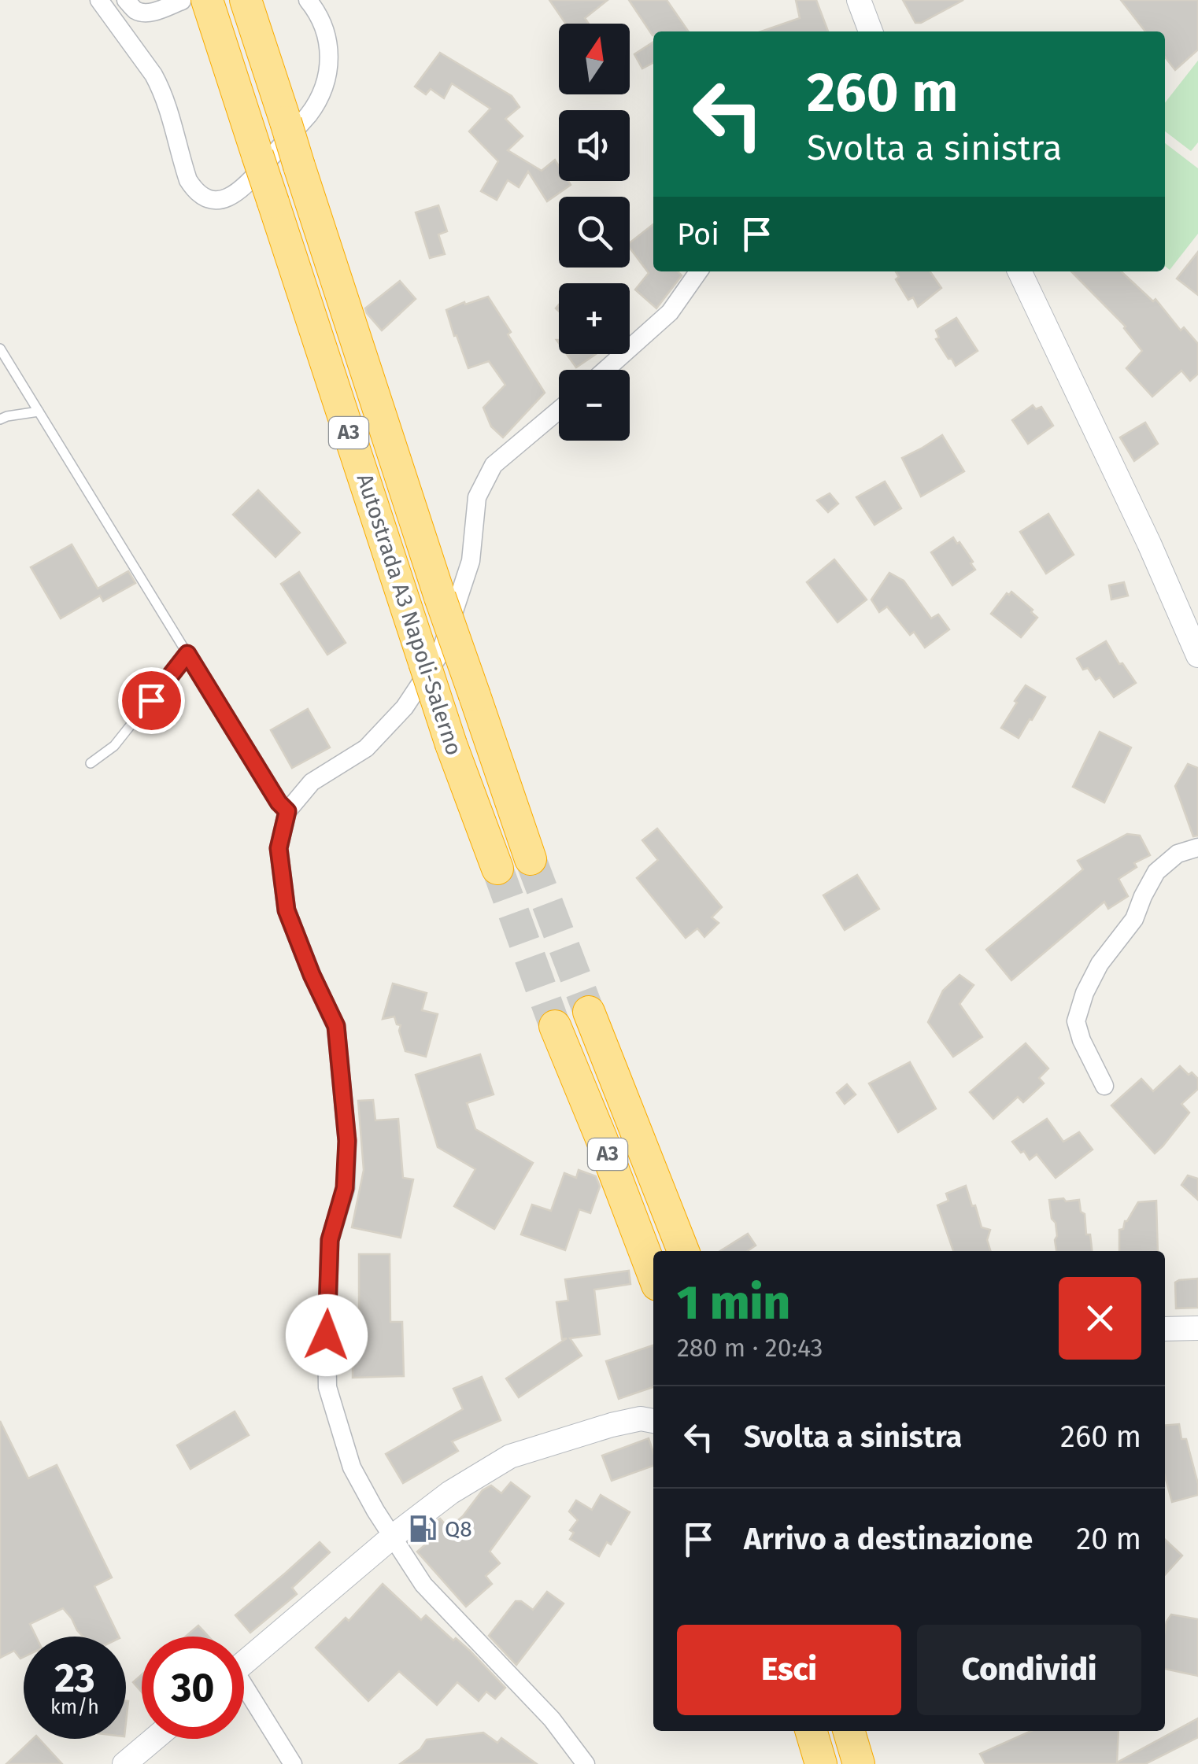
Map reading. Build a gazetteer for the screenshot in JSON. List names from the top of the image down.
{
  "streets": {
    "highway": ["A3", "Autostrada A3 Napoli-Salerno"]
  },
  "places": {
    "fuel station": ["Q8"]
  },
  "north": "top",
  "page": {
    "map_buttons": ["+", "−"],
    "turn": ["260 m", "Svolta a sinistra"],
    "then": "Poi",
    "heading": ["1 min", "280 m · 20:43"],
    "list": [
      {
        "name": "Svolta a sinistra",
        "value": "260 m"
      },
      {
        "name": "Arrivo a destinazione",
        "value": "20 m"
      }
    ],
    "buttons": ["Esci", "Condividi"],
    "speed": "23 km/h",
    "limit": "30"
  }
}
